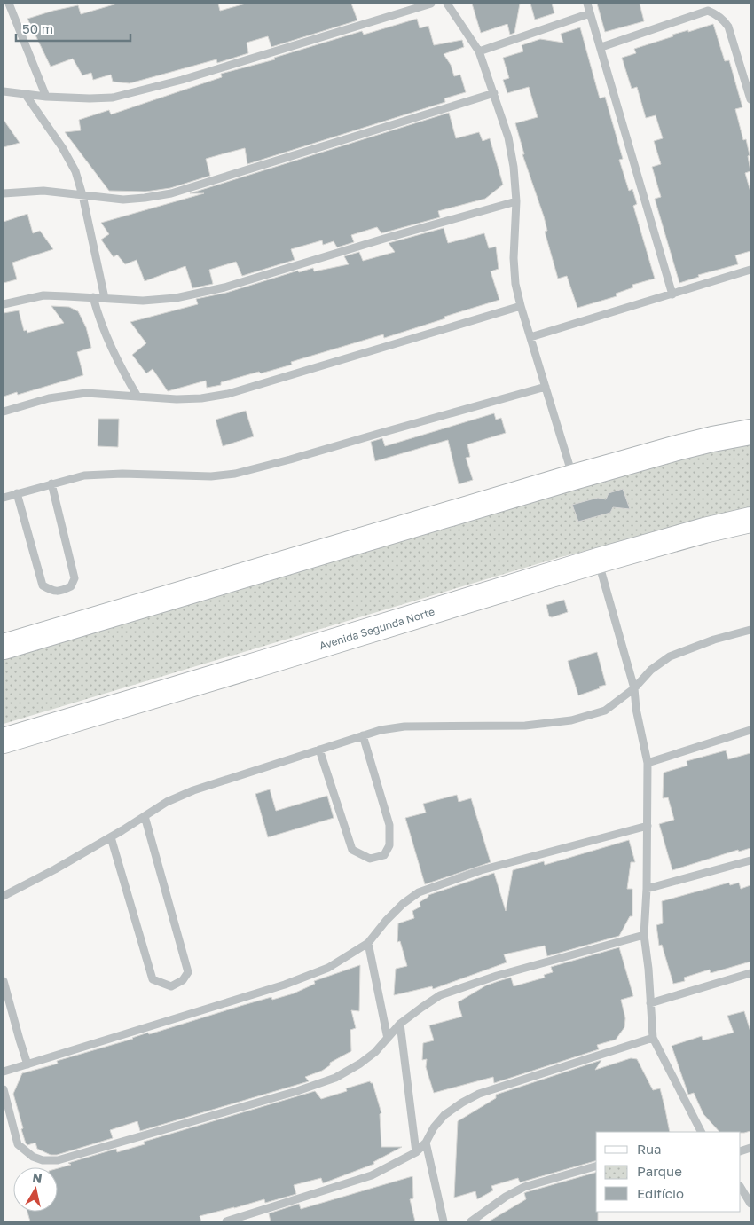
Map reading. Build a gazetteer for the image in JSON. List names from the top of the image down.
{
  "streets": {
    "main road": ["Avenida Segunda Norte"]
  },
  "legend": ["Rua", "Parque", "Edifício"],
  "scale_bar": "50 m",
  "north": "top"
}
